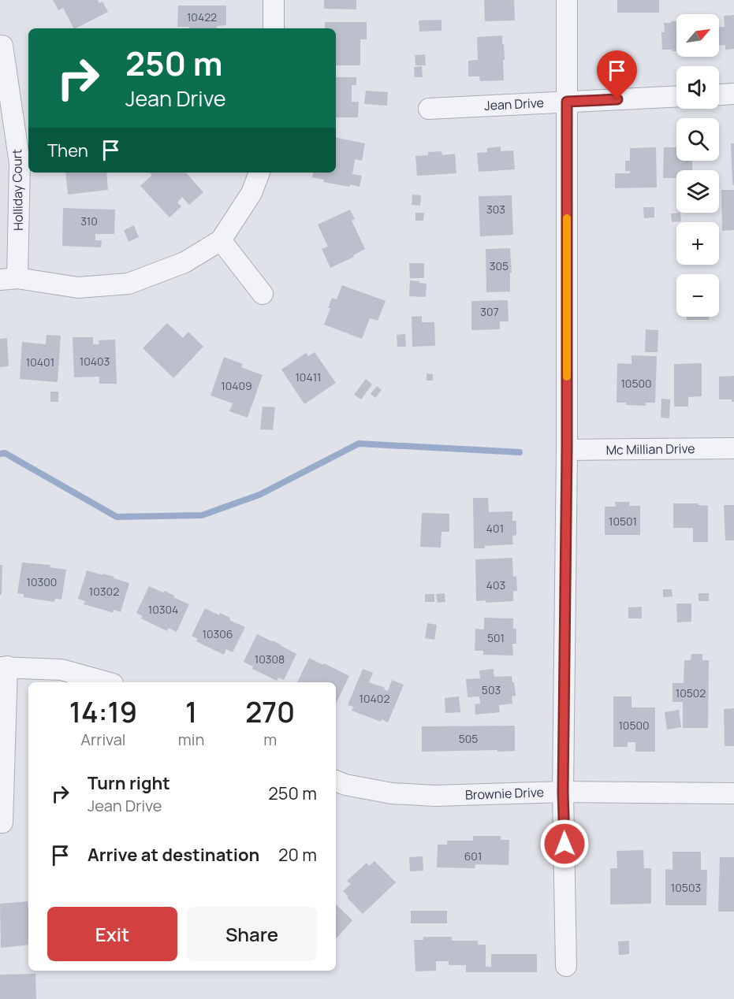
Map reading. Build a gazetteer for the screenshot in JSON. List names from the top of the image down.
{
  "streets": {
    "street": [
      "Jean Drive",
      "Holliday Court",
      "Mc Millian Drive",
      "Brownie Drive"
    ]
  },
  "house_numbers": [
    "10422",
    "303",
    "310",
    "305",
    "307",
    "10403",
    "10401",
    "10411",
    "10500",
    "10409",
    "10501",
    "401",
    "10300",
    "403",
    "10302",
    "10304",
    "10306",
    "501",
    "10308",
    "503",
    "10502",
    "10402",
    "10500",
    "505",
    "601",
    "10503"
  ],
  "north": "top right",
  "page": {
    "map_buttons": ["+", "−"],
    "turn": ["250 m", "Jean Drive"],
    "then": "Then",
    "eta": [
      "14:19",
      "Arrival",
      "1",
      "min",
      "270",
      "m"
    ],
    "list": [
      {
        "name": "Turn right",
        "note": "Jean Drive",
        "value": "250 m"
      },
      {
        "name": "Arrive at destination",
        "value": "20 m"
      }
    ],
    "buttons": ["Exit", "Share"]
  }
}
